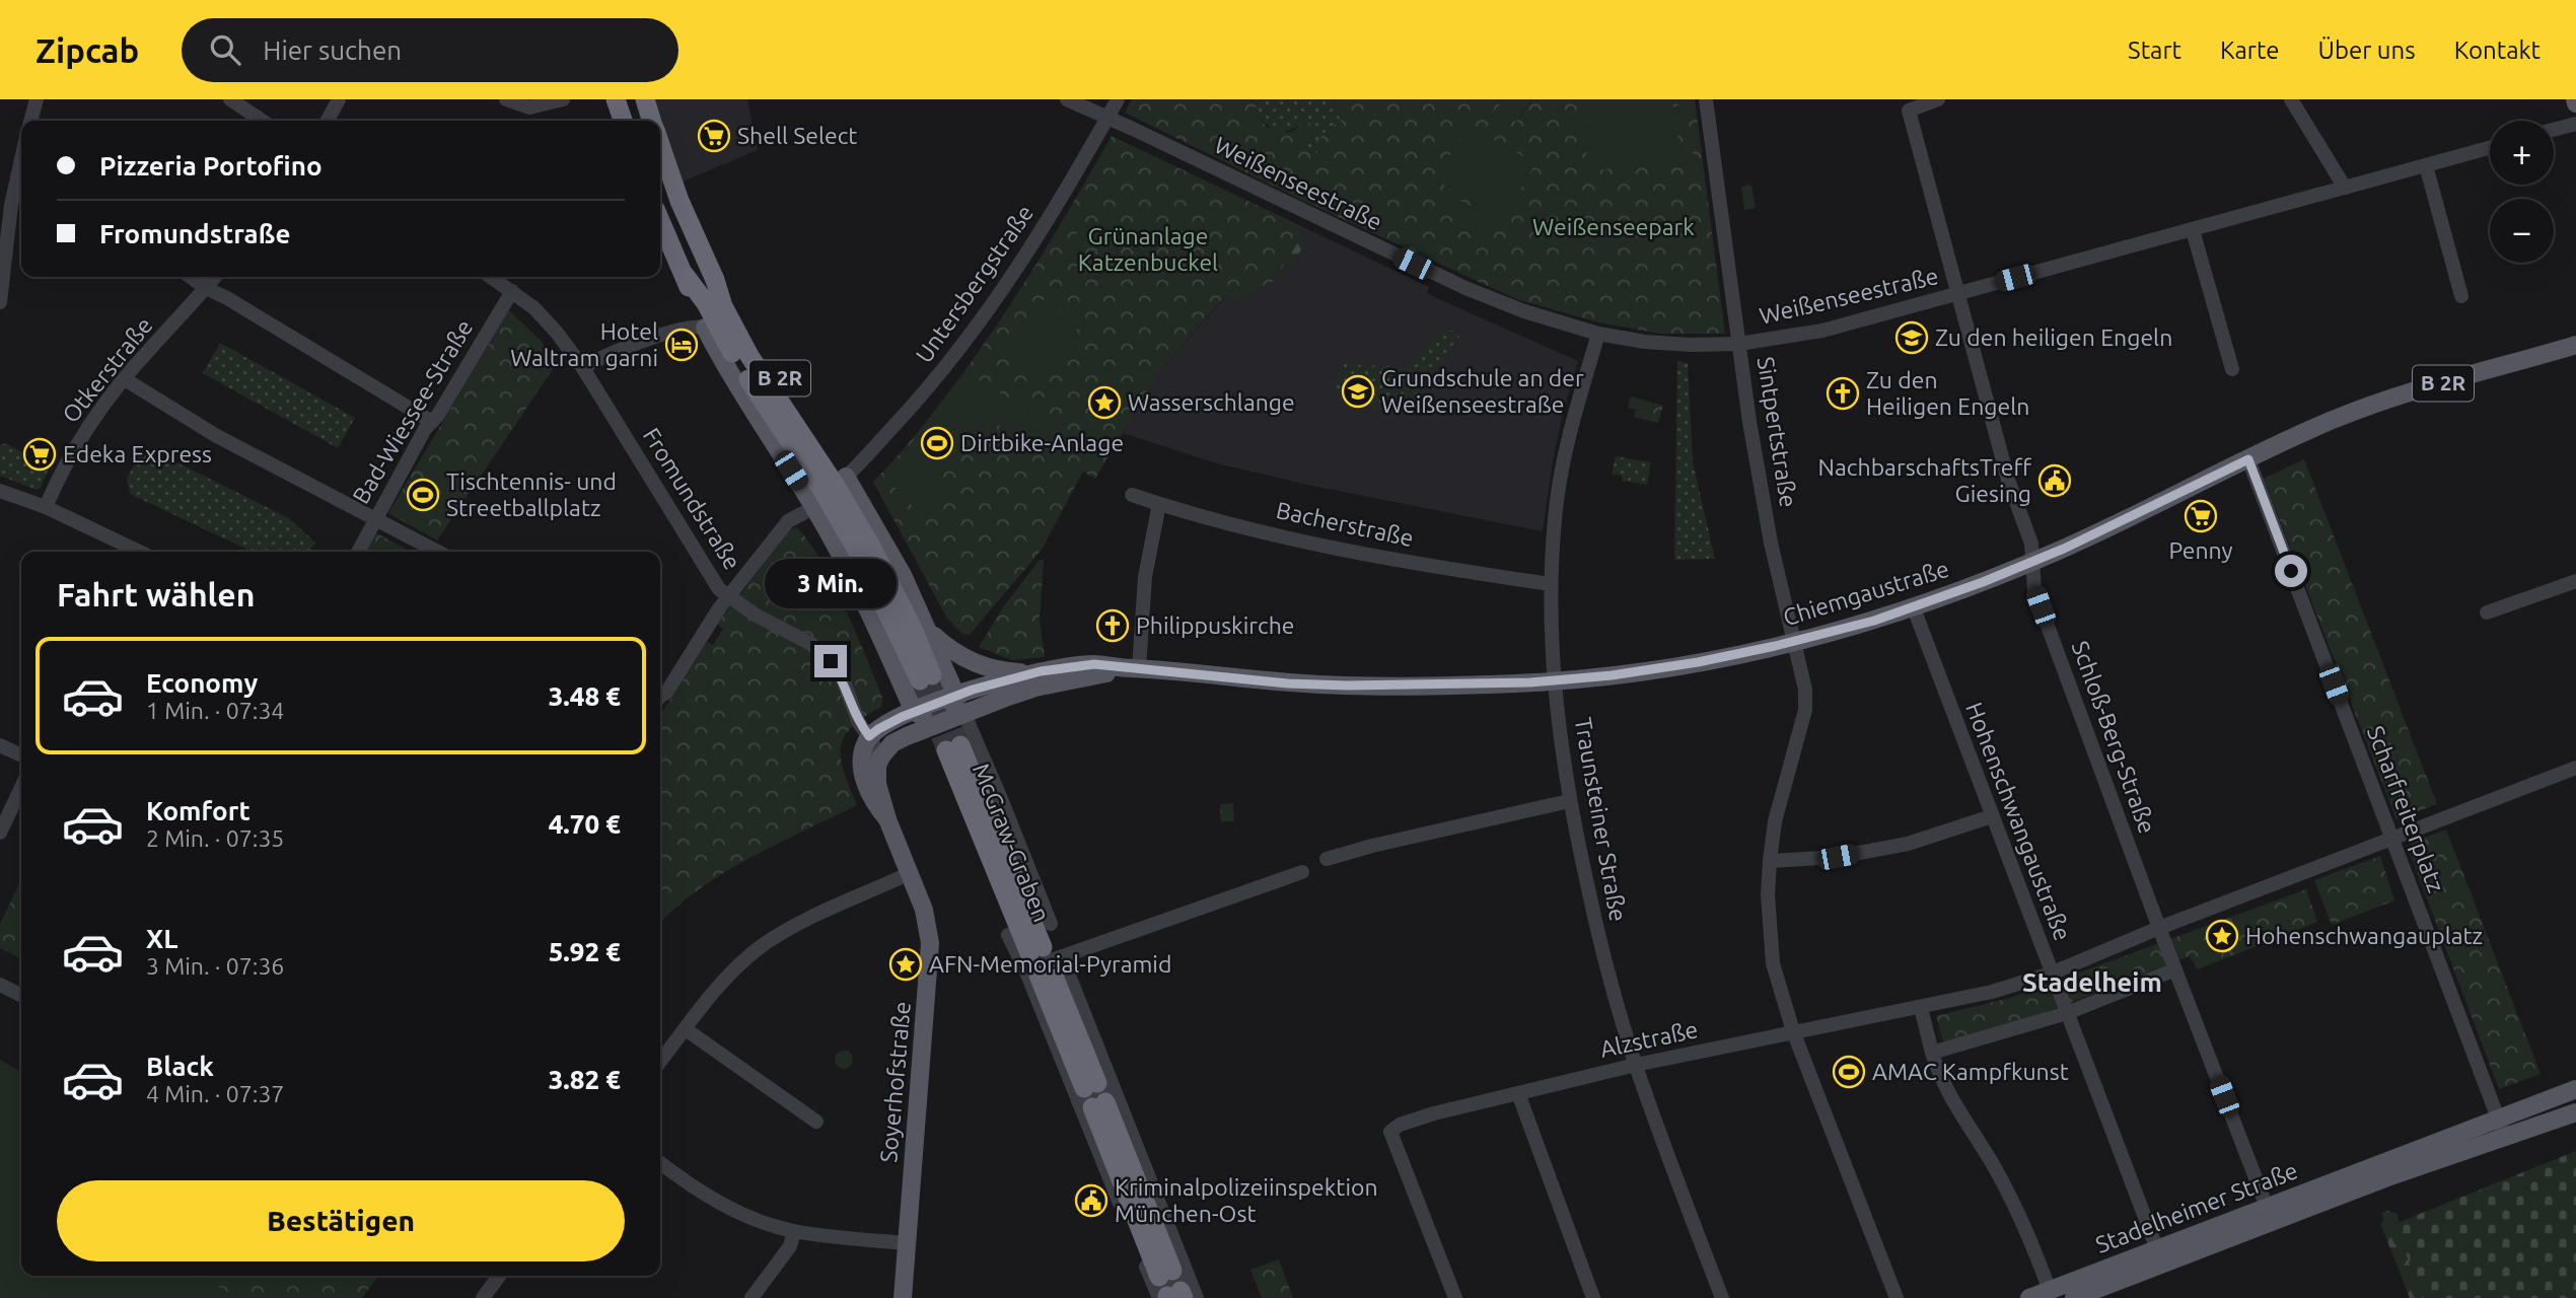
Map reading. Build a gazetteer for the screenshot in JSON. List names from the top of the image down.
{
  "streets": {
    "highway": ["B 2R", "McGraw-Graben"],
    "main road": ["Chiemgaustraße", "Soyerhofstraße", "Stadelheimer Straße"],
    "street": [
      "Weißenseestraße",
      "Untersbergstraße",
      "Otkerstraße",
      "Bad-Wiessee-Straße",
      "Sintpertstraße",
      "Fromundstraße",
      "Bacherstraße",
      "Schloß-Berg-Straße",
      "Scharfreiterplatz",
      "Traunsteiner Straße",
      "Hohenschwangaustraße",
      "Alzstraße"
    ]
  },
  "crossings": [
    ["Weißenseestraße", "Untersbergstraße"],
    ["Weißenseestraße", "Sintpertstraße"],
    ["Weißenseestraße", "Schloß-Berg-Straße"],
    ["Weißenseestraße", "Traunsteiner Straße"],
    ["Untersbergstraße", "B 2R"],
    ["B 2R", "Chiemgaustraße"],
    ["Bad-Wiessee-Straße", "Fromundstraße"],
    ["Sintpertstraße", "Chiemgaustraße"],
    ["Sintpertstraße", "Alzstraße"],
    ["Fromundstraße", "Chiemgaustraße"],
    ["Bacherstraße", "Traunsteiner Straße"],
    ["Chiemgaustraße", "Schloß-Berg-Straße"],
    ["Chiemgaustraße", "Scharfreiterplatz"],
    ["Chiemgaustraße", "Traunsteiner Straße"],
    ["Chiemgaustraße", "Hohenschwangaustraße"],
    ["Scharfreiterplatz", "Stadelheimer Straße"],
    ["Traunsteiner Straße", "Alzstraße"],
    ["Hohenschwangaustraße", "Stadelheimer Straße"]
  ],
  "districts": ["Stadelheim"],
  "parks": ["Weißenseepark", "Grünanlage Katzenbuckel"],
  "places": {
    "supermarket": ["Shell Select", "Edeka Express", "Penny"],
    "school or university": ["Zu den heiligen Engeln", "Grundschule an der Weißenseestraße"],
    "hotel": ["Hotel Waltram garni"],
    "church": ["Zu den Heiligen Engeln", "Philippuskirche"],
    "place": ["Wasserschlange", "Hohenschwangauplatz", "AFN-Memorial-Pyramid"],
    "sports": ["Dirtbike-Anlage", "Tischtennis- und Streetballplatz", "AMAC Kampfkunst"],
    "public building": ["NachbarschaftsTreff Giesing", "Kriminalpolizeiinspektion München-Ost"]
  },
  "page": {
    "header": "Zipcab",
    "search": "Hier suchen",
    "nav": [
      "Start",
      "Karte",
      "Über uns",
      "Kontakt"
    ],
    "map_buttons": ["+", "−"],
    "banner": ["Pizzeria Portofino", "Fromundstraße"],
    "heading": "Fahrt wählen",
    "bubble": "3 Min.",
    "list": [
      {
        "name": "Economy",
        "note": "1 Min. · 07:34",
        "value": "3.48 €"
      },
      {
        "name": "Komfort",
        "note": "2 Min. · 07:35",
        "value": "4.70 €"
      },
      {
        "name": "XL",
        "note": "3 Min. · 07:36",
        "value": "5.92 €"
      },
      {
        "name": "Black",
        "note": "4 Min. · 07:37",
        "value": "3.82 €"
      }
    ],
    "buttons": "Bestätigen"
  }
}
